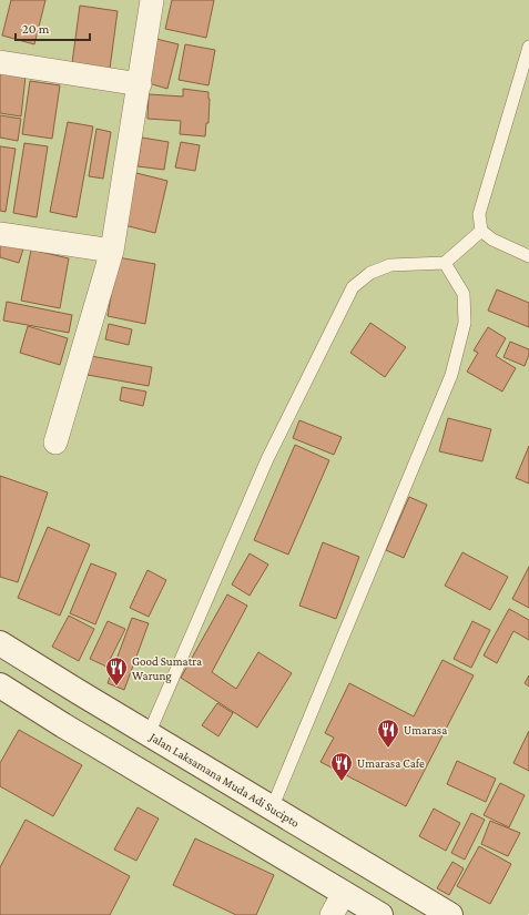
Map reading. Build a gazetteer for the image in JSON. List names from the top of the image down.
{
  "streets": {
    "main road": ["Jalan Laksamana Muda Adi Sucipto"]
  },
  "places": {
    "restaurant": ["Good Sumatra Warung", "Umarasa", "Umarasa Cafe"]
  },
  "scale_bar": "20 m"
}
